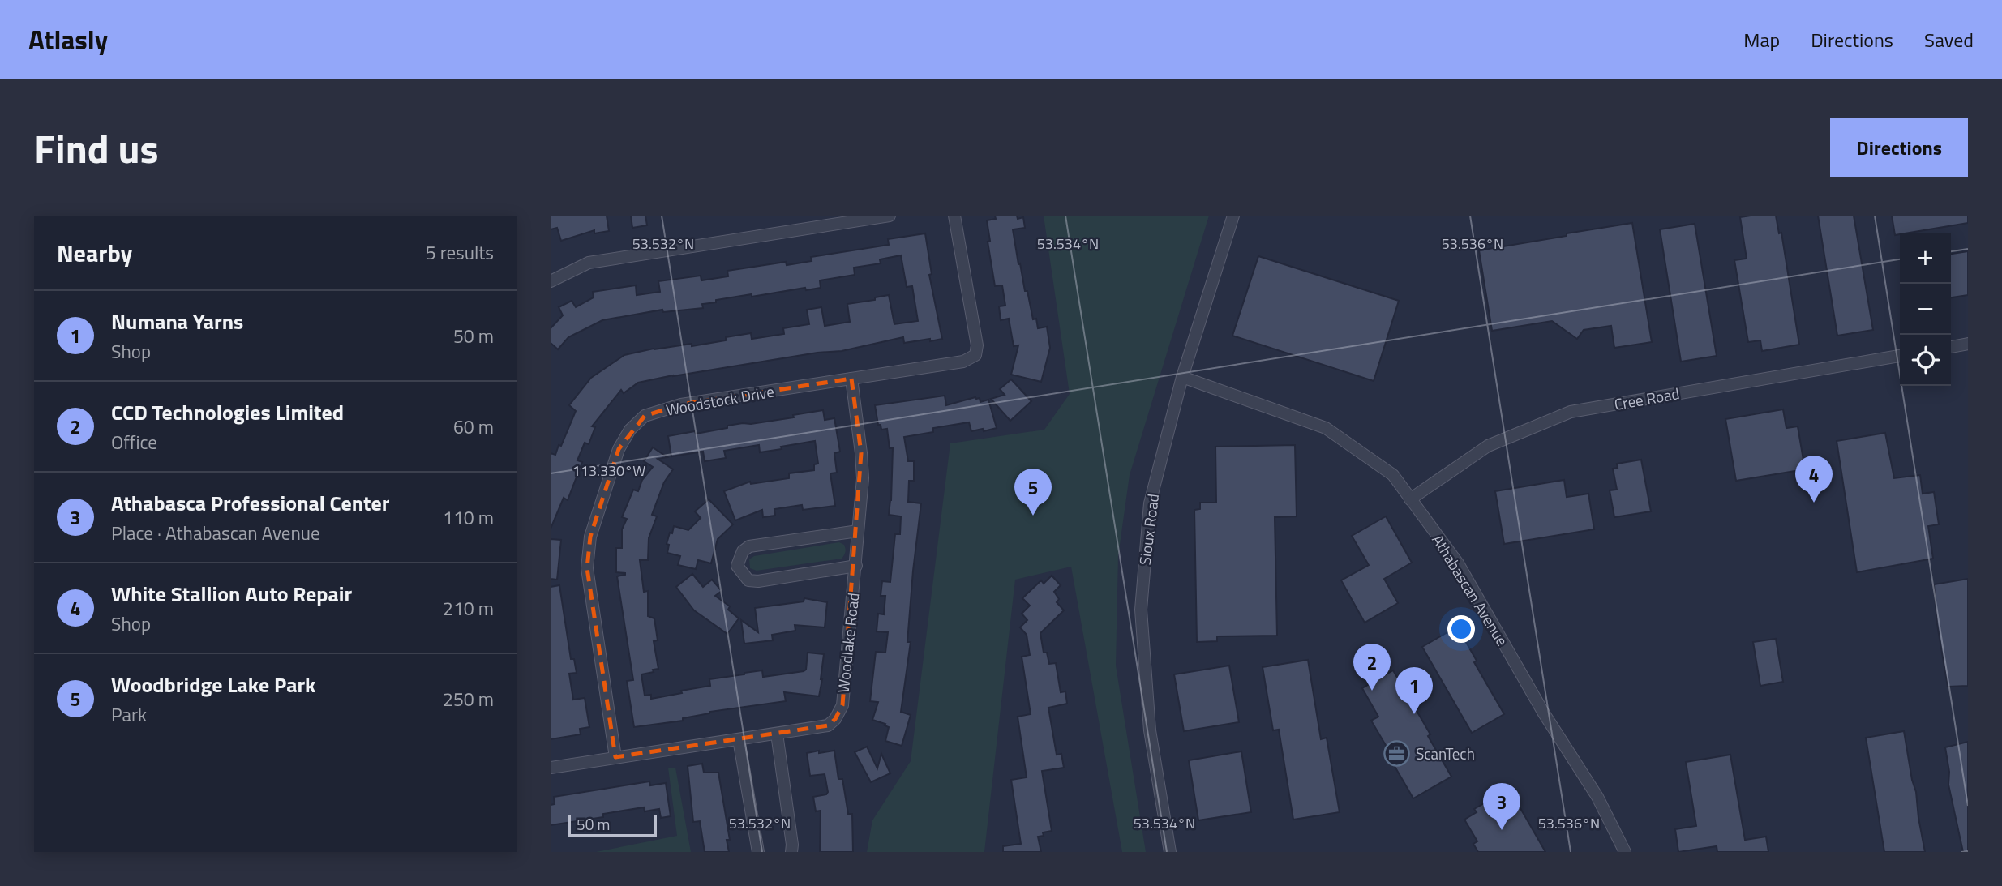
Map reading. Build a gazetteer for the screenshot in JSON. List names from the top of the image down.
{
  "streets": {
    "street": [
      "Cree Road",
      "Woodstock Drive",
      "Sioux Road",
      "Athabascan Avenue",
      "Woodlake Road"
    ]
  },
  "crossings": [
    ["Cree Road", "Athabascan Avenue"],
    ["Woodstock Drive", "Woodlake Road"],
    ["Sioux Road", "Athabascan Avenue"]
  ],
  "places": {
    "office": ["ScanTech"]
  },
  "scale_bar": "50 m",
  "page": {
    "header": "Atlasly",
    "nav": ["Map", "Directions", "Saved"],
    "title": "Find us",
    "buttons": "Directions",
    "heading": ["Nearby", "5 results"],
    "map_buttons": ["+", "−"],
    "list": [
      {
        "mark": "1",
        "name": "Numana Yarns",
        "note": "Shop",
        "value": "50 m"
      },
      {
        "mark": "2",
        "name": "CCD Technologies Limited",
        "note": "Office",
        "value": "60 m"
      },
      {
        "mark": "3",
        "name": "Athabasca Professional Center",
        "note": "Place · Athabascan Avenue",
        "value": "110 m"
      },
      {
        "mark": "4",
        "name": "White Stallion Auto Repair",
        "note": "Shop",
        "value": "210 m"
      },
      {
        "mark": "5",
        "name": "Woodbridge Lake Park",
        "note": "Park",
        "value": "250 m"
      }
    ],
    "pins": [
      "4",
      "5",
      "2",
      "1",
      "3"
    ],
    "scale": "50 m"
  },
  "coordinates": [
    "53.532°N",
    "53.534°N",
    "53.536°N",
    "113.330°W"
  ]
}
